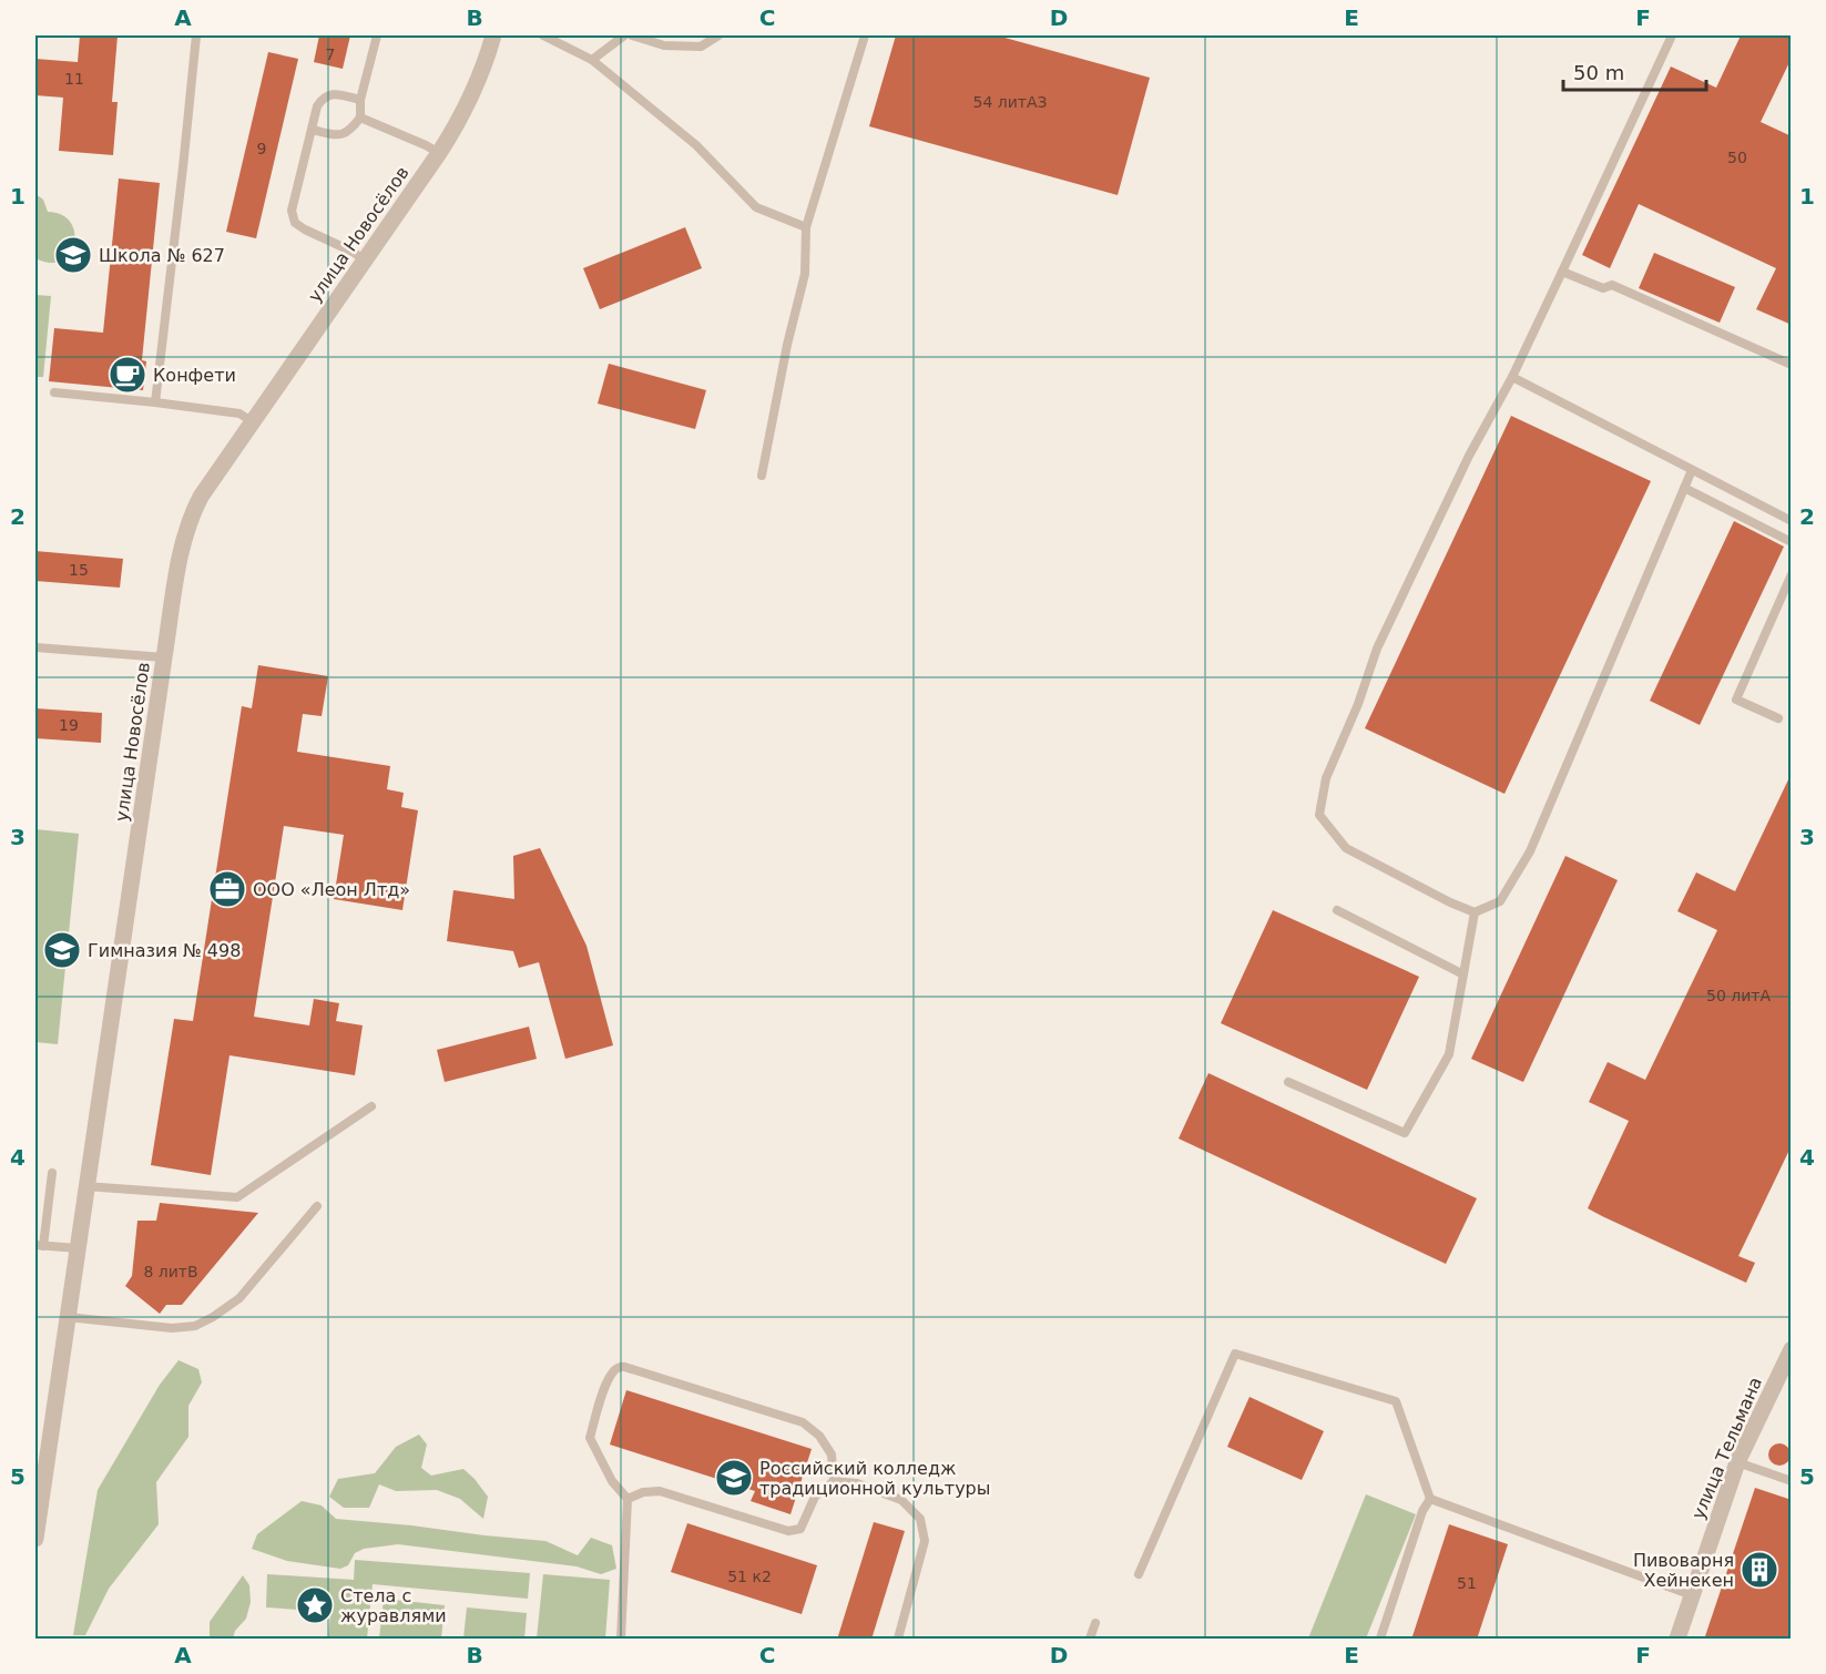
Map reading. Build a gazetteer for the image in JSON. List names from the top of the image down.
{
  "streets": {
    "street": ["улица Новосёлов", "улица Тельмана"]
  },
  "places": {
    "school or university": ["Школа № 627", "Гимназия № 498", "Российский колледж традиционной культуры"],
    "cafe": ["Конфети"],
    "office": ["ООО «Леон Лтд»"],
    "building": ["Пивоварня Хейнекен"],
    "place": ["Стела с журавлями"]
  },
  "house_numbers": [
    "7",
    "11",
    "54 литАЗ",
    "9",
    "50",
    "15",
    "19",
    "50 литА",
    "8 литВ",
    "51 к2",
    "51"
  ],
  "scale_bar": "50 m",
  "grid": {
    "columns": [
      "A",
      "B",
      "C",
      "D",
      "E",
      "F"
    ],
    "rows": [
      "1",
      "2",
      "3",
      "4",
      "5"
    ]
  }
}
